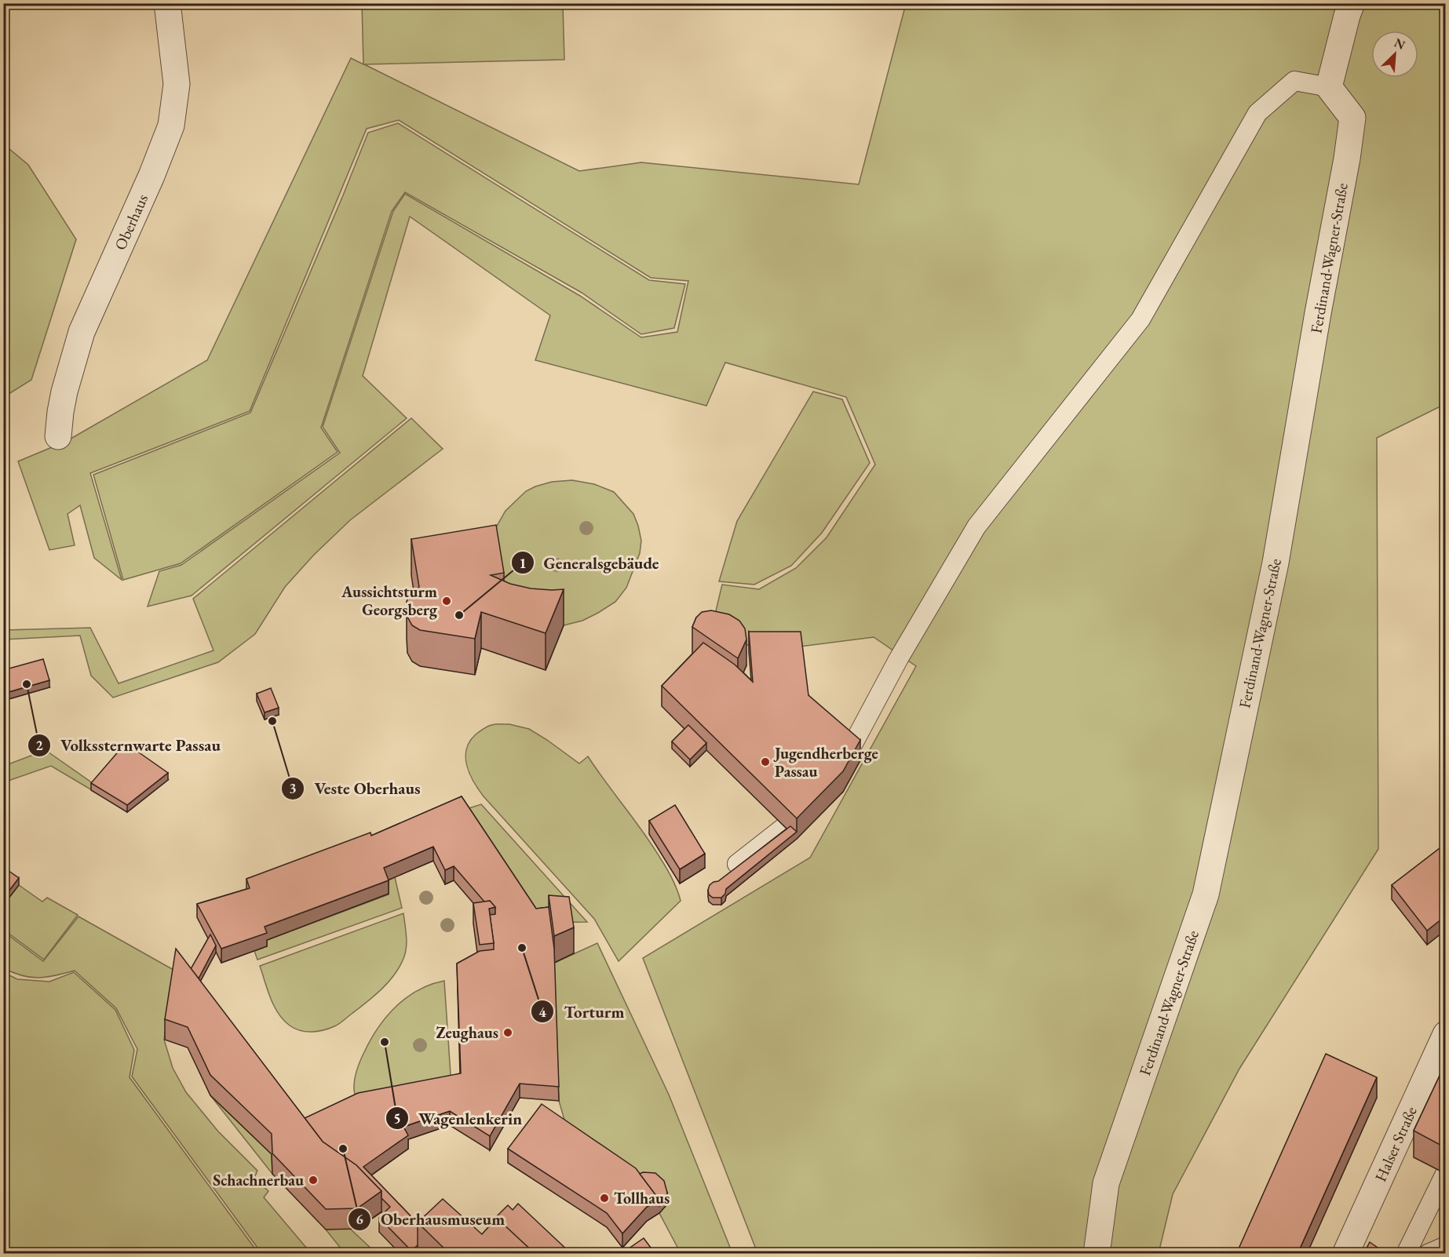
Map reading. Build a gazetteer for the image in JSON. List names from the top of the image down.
{
  "streets": {
    "street": ["Oberhaus", "Ferdinand-Wagner-Straße", "Halser Straße"]
  },
  "places": [
    "Aussichtsturm Georgsberg",
    "Generalsgebäude",
    "Volkssternwarte Passau",
    "Veste Oberhaus",
    "Jugendherberge Passau",
    "Torturm",
    "Zeughaus",
    "Wagenlenkerin",
    "Oberhausmuseum",
    "Schachnerbau",
    "Tollhaus"
  ],
  "north": "top right"
}
